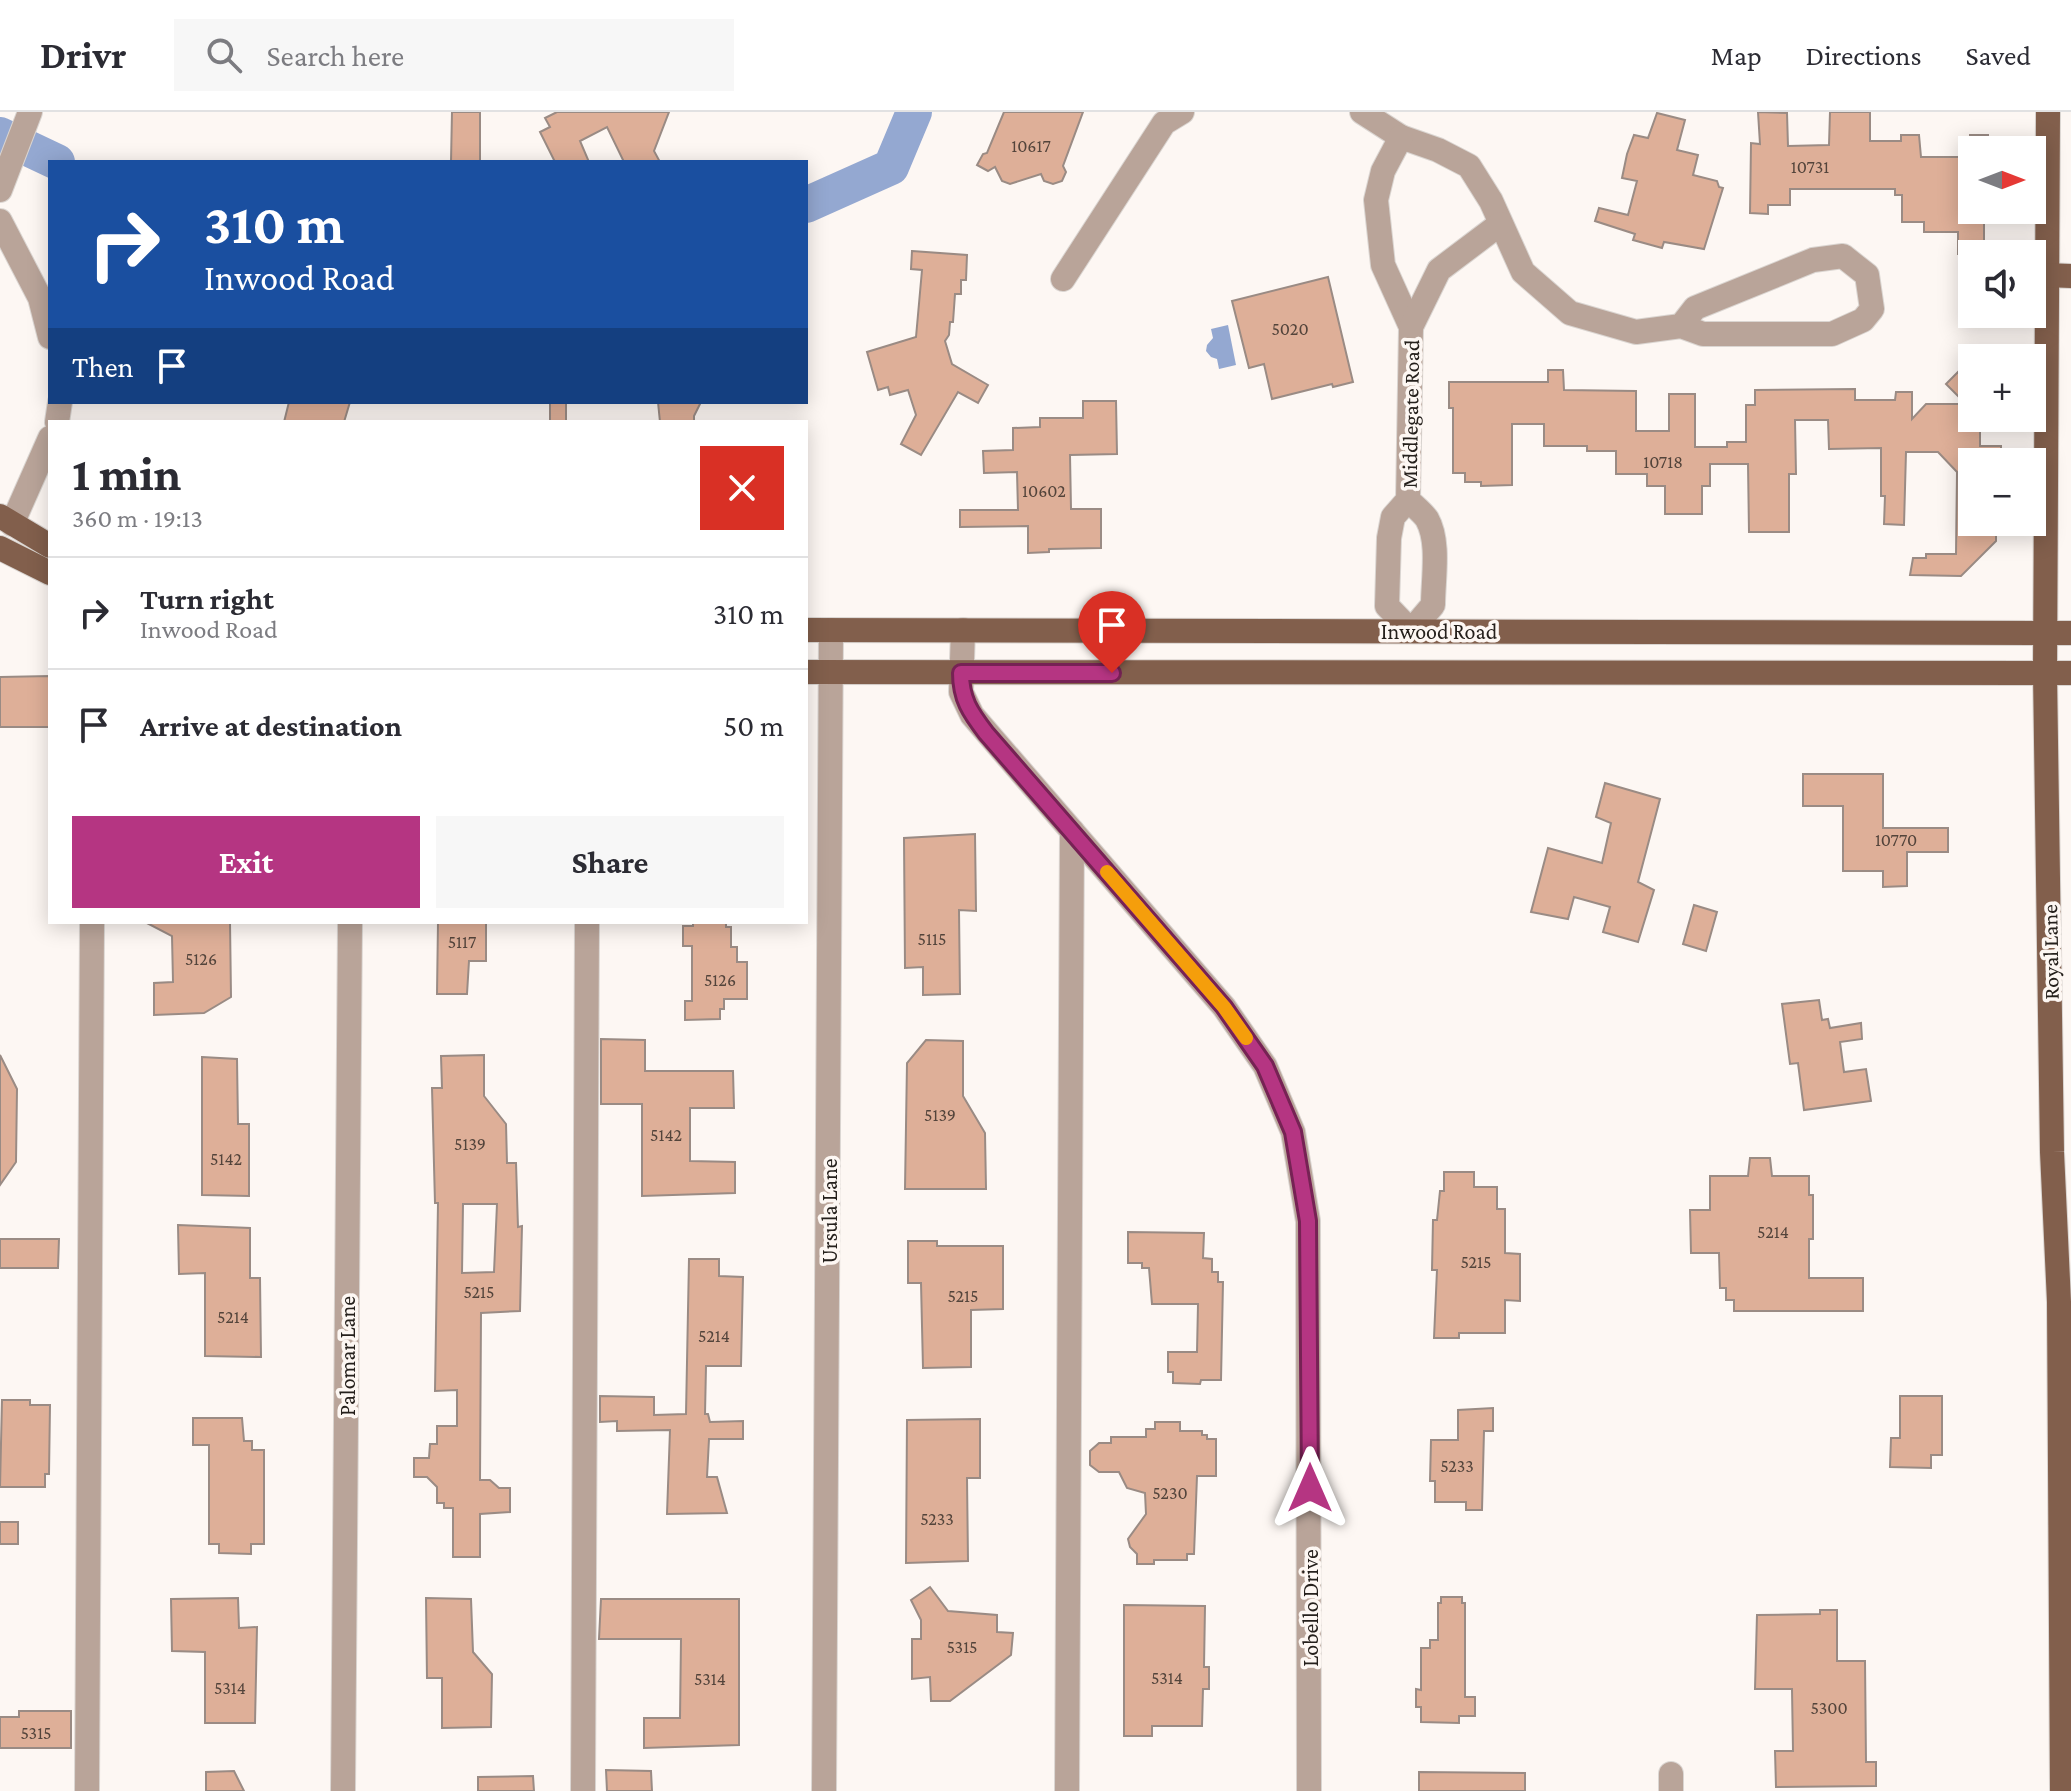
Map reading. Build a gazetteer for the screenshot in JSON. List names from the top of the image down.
{
  "streets": {
    "main road": ["Inwood Road", "Royal Lane"],
    "street": [
      "Middlegate Road",
      "Ursula Lane",
      "Palomar Lane",
      "Lobello Drive"
    ]
  },
  "crossings": [
    ["Middlegate Road", "Inwood Road"],
    ["Inwood Road", "Royal Lane"],
    ["Inwood Road", "Ursula Lane"],
    ["Inwood Road", "Lobello Drive"]
  ],
  "house_numbers": [
    "10617",
    "10731",
    "5020",
    "10718",
    "10602",
    "10770",
    "5115",
    "5117",
    "5126",
    "5126",
    "5139",
    "5142",
    "5139",
    "5142",
    "5214",
    "5215",
    "5215",
    "5215",
    "5214",
    "5214",
    "5233",
    "5230",
    "5233",
    "5315",
    "5314",
    "5314",
    "5314",
    "5300",
    "5315"
  ],
  "north": "right",
  "page": {
    "header": "Drivr",
    "search": "Search here",
    "nav": ["Map", "Directions", "Saved"],
    "map_buttons": ["+", "−"],
    "turn": ["310 m", "Inwood Road"],
    "then": "Then",
    "heading": ["1 min", "360 m · 19:13"],
    "list": [
      {
        "name": "Turn right",
        "note": "Inwood Road",
        "value": "310 m"
      },
      {
        "name": "Arrive at destination",
        "value": "50 m"
      }
    ],
    "buttons": ["Exit", "Share"]
  }
}
